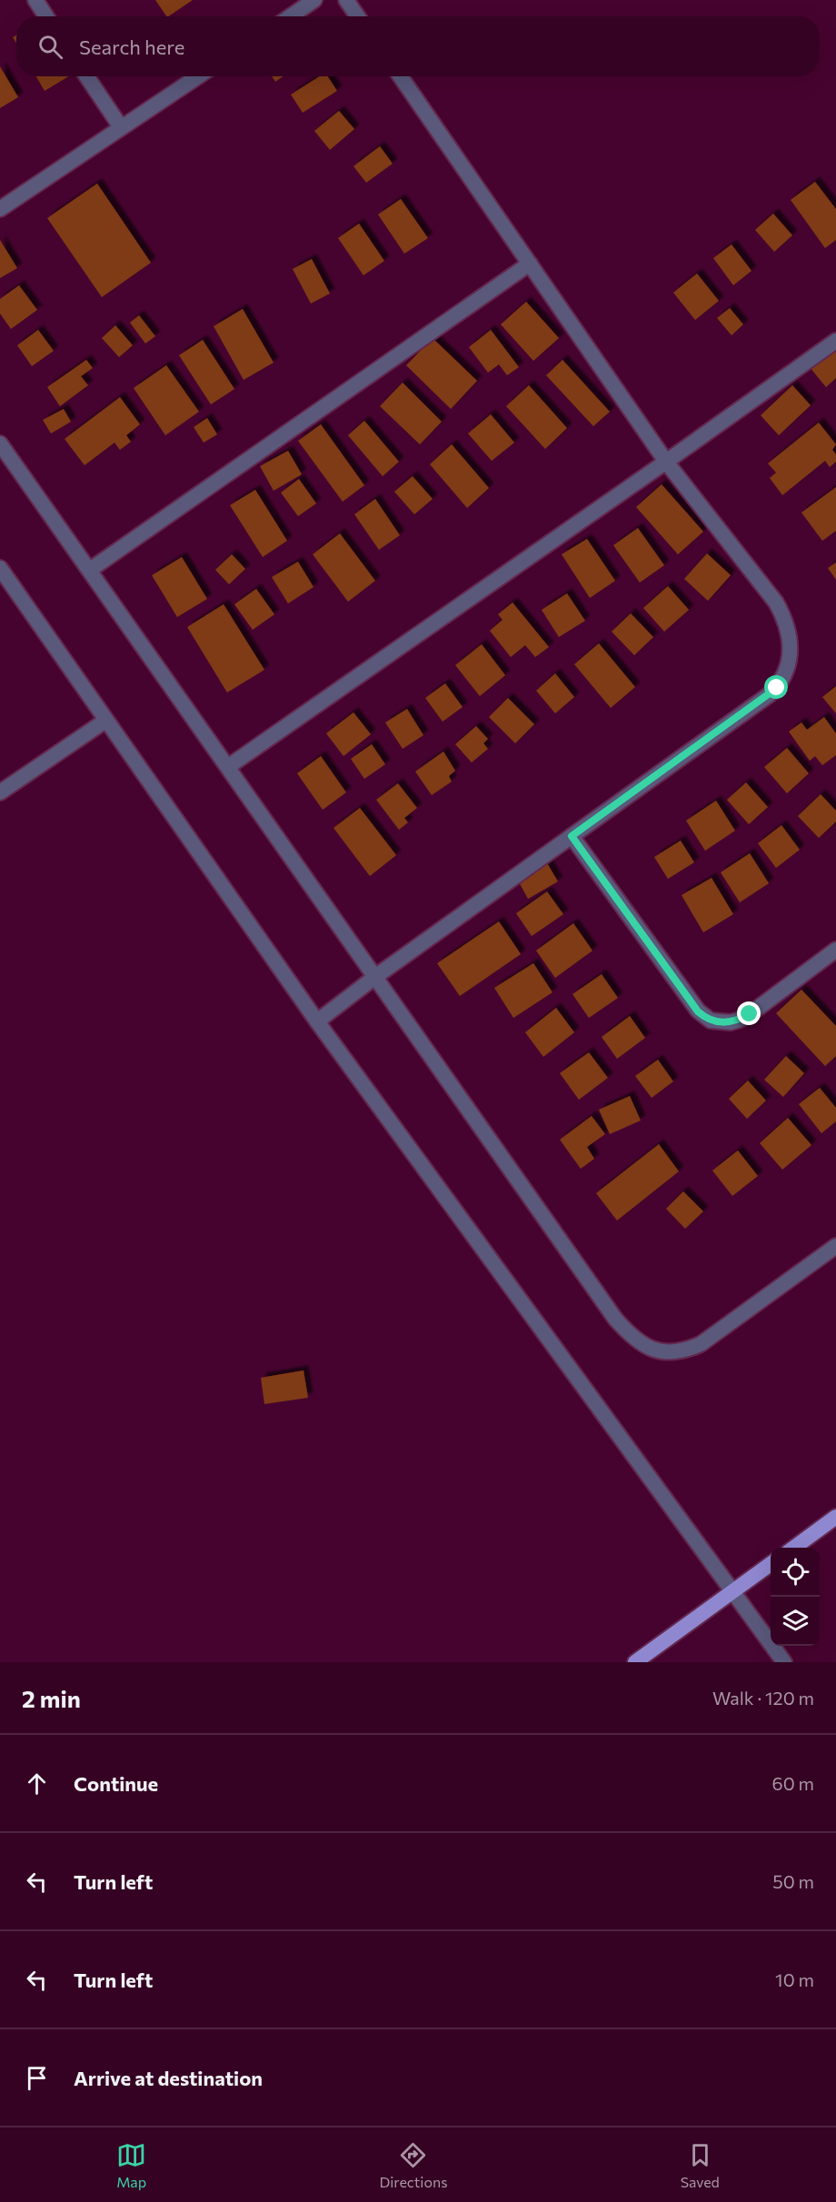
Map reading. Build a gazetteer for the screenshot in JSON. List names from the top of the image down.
{
  "page": {
    "search": "Search here",
    "heading": ["2 min", "Walk · 120 m"],
    "list": [
      ["Continue", "60 m"],
      ["Turn left", "50 m"],
      ["Turn left", "10 m"],
      "Arrive at destination"
    ],
    "nav": ["Map", "Directions", "Saved"]
  }
}
